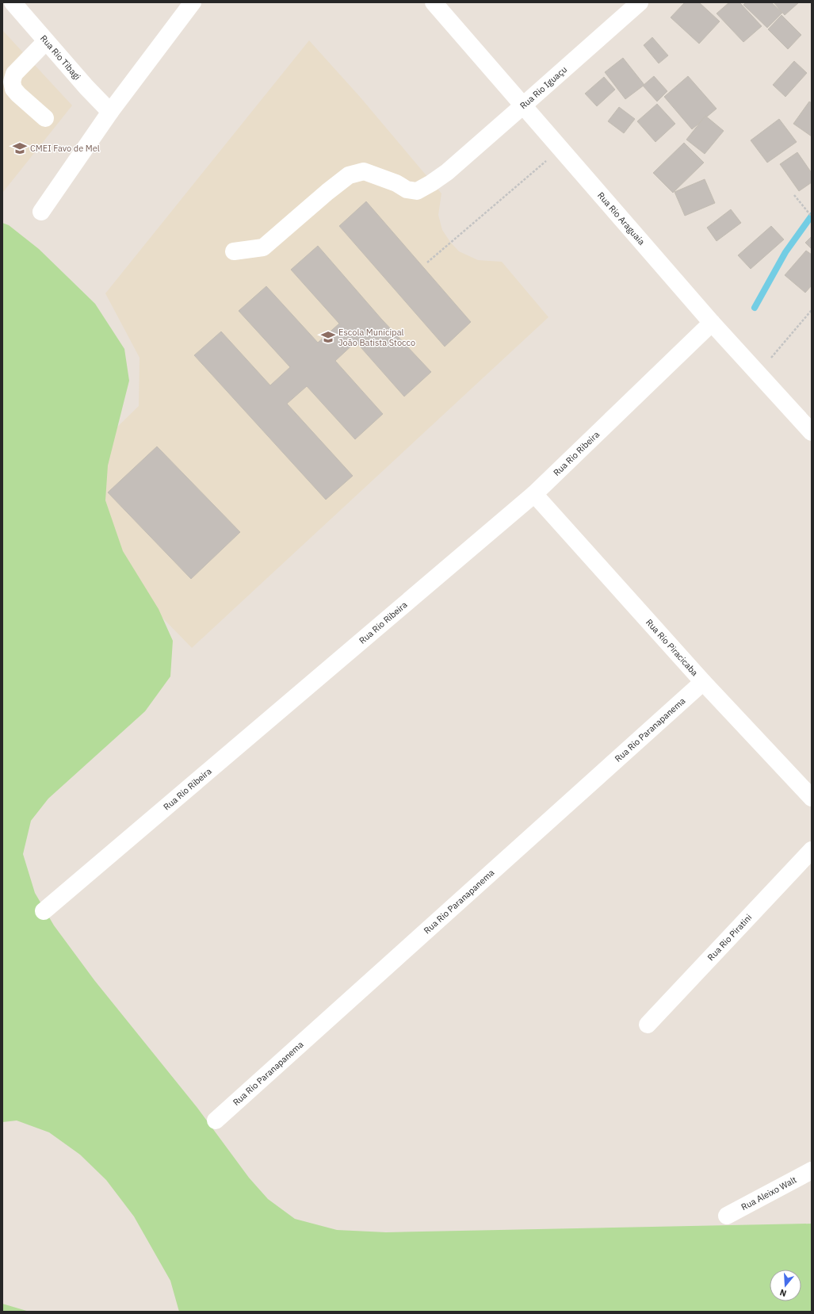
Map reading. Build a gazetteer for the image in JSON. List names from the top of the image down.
{
  "streets": {
    "street": [
      "Rua Rio Tibagi",
      "Rua Rio Iguaçu",
      "Rua Rio Araguaia",
      "Rua Rio Ribeira",
      "Rua Rio Piracicaba",
      "Rua Rio Paranapanema",
      "Rua Rio Piratini",
      "Rua Aleixo Walt"
    ]
  },
  "crossings": [
    ["Rua Rio Iguaçu", "Rua Rio Araguaia"],
    ["Rua Rio Araguaia", "Rua Rio Ribeira"],
    ["Rua Rio Ribeira", "Rua Rio Piracicaba"],
    ["Rua Rio Piracicaba", "Rua Rio Paranapanema"]
  ],
  "places": {
    "school or university": ["CMEI Favo de Mel", "Escola Municipal João Batista Stocco"]
  },
  "north": "bottom"
}
